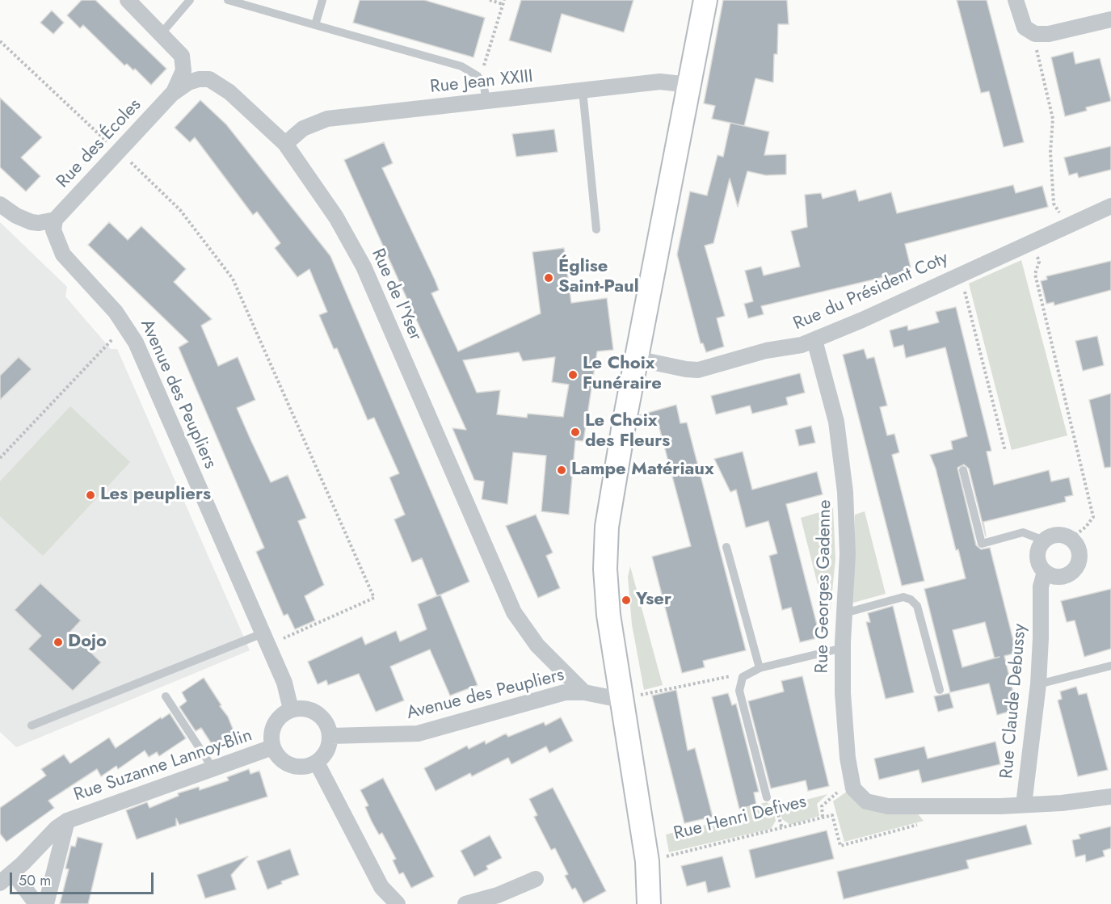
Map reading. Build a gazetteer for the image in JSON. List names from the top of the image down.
{
  "streets": {
    "street": [
      "Rue Jean XXIII",
      "Rue des Écoles",
      "Rue du Président Coty",
      "Rue de l'Yser",
      "Avenue des Peupliers",
      "Rue Georges Gadenne",
      "Rue Claude Debussy",
      "Rue Suzanne Lannoy-Blin"
    ],
    "path": ["Rue Henri Defives"]
  },
  "crossings": [
    ["Rue Jean XXIII", "Rue de l'Yser"],
    ["Rue des Écoles", "Rue de l'Yser"],
    ["Rue des Écoles", "Avenue des Peupliers"],
    ["Rue du Président Coty", "Rue Georges Gadenne"],
    ["Rue de l'Yser", "Avenue des Peupliers"],
    ["Avenue des Peupliers", "Rue Suzanne Lannoy-Blin"],
    ["Rue Georges Gadenne", "Rue Claude Debussy"],
    ["Rue Georges Gadenne", "Rue Henri Defives"]
  ],
  "places": [
    "Église Saint-Paul",
    "Le Choix Funéraire",
    "Le Choix des Fleurs",
    "Lampe Matériaux",
    "Les peupliers",
    "Yser",
    "Dojo"
  ],
  "scale_bar": "50 m"
}
